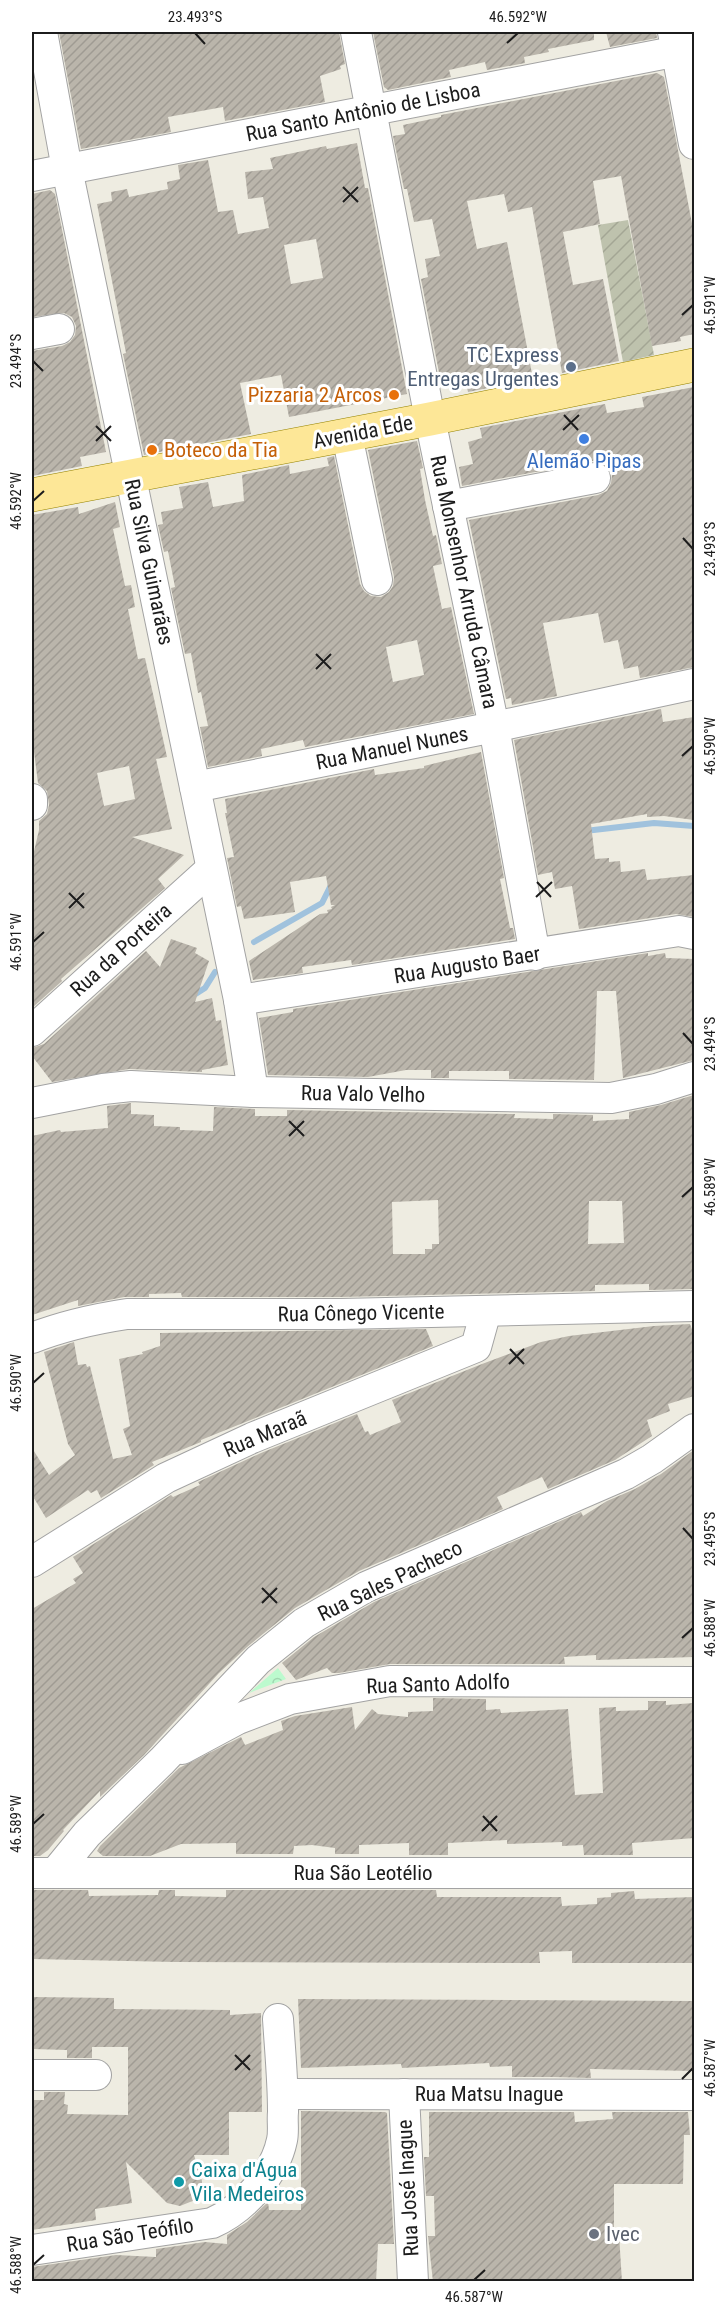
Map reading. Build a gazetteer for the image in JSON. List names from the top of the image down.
{
  "streets": {
    "main road": ["Avenida Ede"],
    "street": [
      "Rua Santo Antônio de Lisboa",
      "Rua Silva Guimarães",
      "Rua Monsenhor Arruda Câmara",
      "Rua Manuel Nunes",
      "Rua da Porteira",
      "Rua Augusto Baer",
      "Rua Valo Velho",
      "Rua Cônego Vicente",
      "Rua Maraã",
      "Rua Sales Pacheco",
      "Rua Santo Adolfo",
      "Rua São Leotélio",
      "Rua Matsu Inague",
      "Rua José Inague",
      "Rua São Teófilo"
    ]
  },
  "crossings": [
    ["Rua Santo Antônio de Lisboa", "Rua Silva Guimarães"],
    ["Rua Santo Antônio de Lisboa", "Rua Monsenhor Arruda Câmara"],
    ["Avenida Ede", "Rua Silva Guimarães"],
    ["Avenida Ede", "Rua Monsenhor Arruda Câmara"],
    ["Rua Silva Guimarães", "Rua Manuel Nunes"],
    ["Rua Silva Guimarães", "Rua da Porteira"],
    ["Rua Silva Guimarães", "Rua Augusto Baer"],
    ["Rua Silva Guimarães", "Rua Valo Velho"],
    ["Rua Monsenhor Arruda Câmara", "Rua Manuel Nunes"],
    ["Rua Monsenhor Arruda Câmara", "Rua Augusto Baer"],
    ["Rua Cônego Vicente", "Rua Maraã"],
    ["Rua Sales Pacheco", "Rua Santo Adolfo"],
    ["Rua Sales Pacheco", "Rua São Leotélio"],
    ["Rua Matsu Inague", "Rua José Inague"],
    ["Rua Matsu Inague", "Rua São Teófilo"]
  ],
  "places": [
    "TC Express Entregas Urgentes",
    "Pizzaria 2 Arcos",
    "Alemão Pipas",
    "Boteco da Tia",
    "Caixa d'Água Vila Medeiros",
    "Ivec"
  ],
  "coordinates": [
    "23.493°S",
    "46.592°W",
    "46.591°W",
    "23.494°S",
    "46.590°W",
    "46.589°W",
    "23.495°S",
    "46.588°W",
    "46.587°W"
  ]
}
